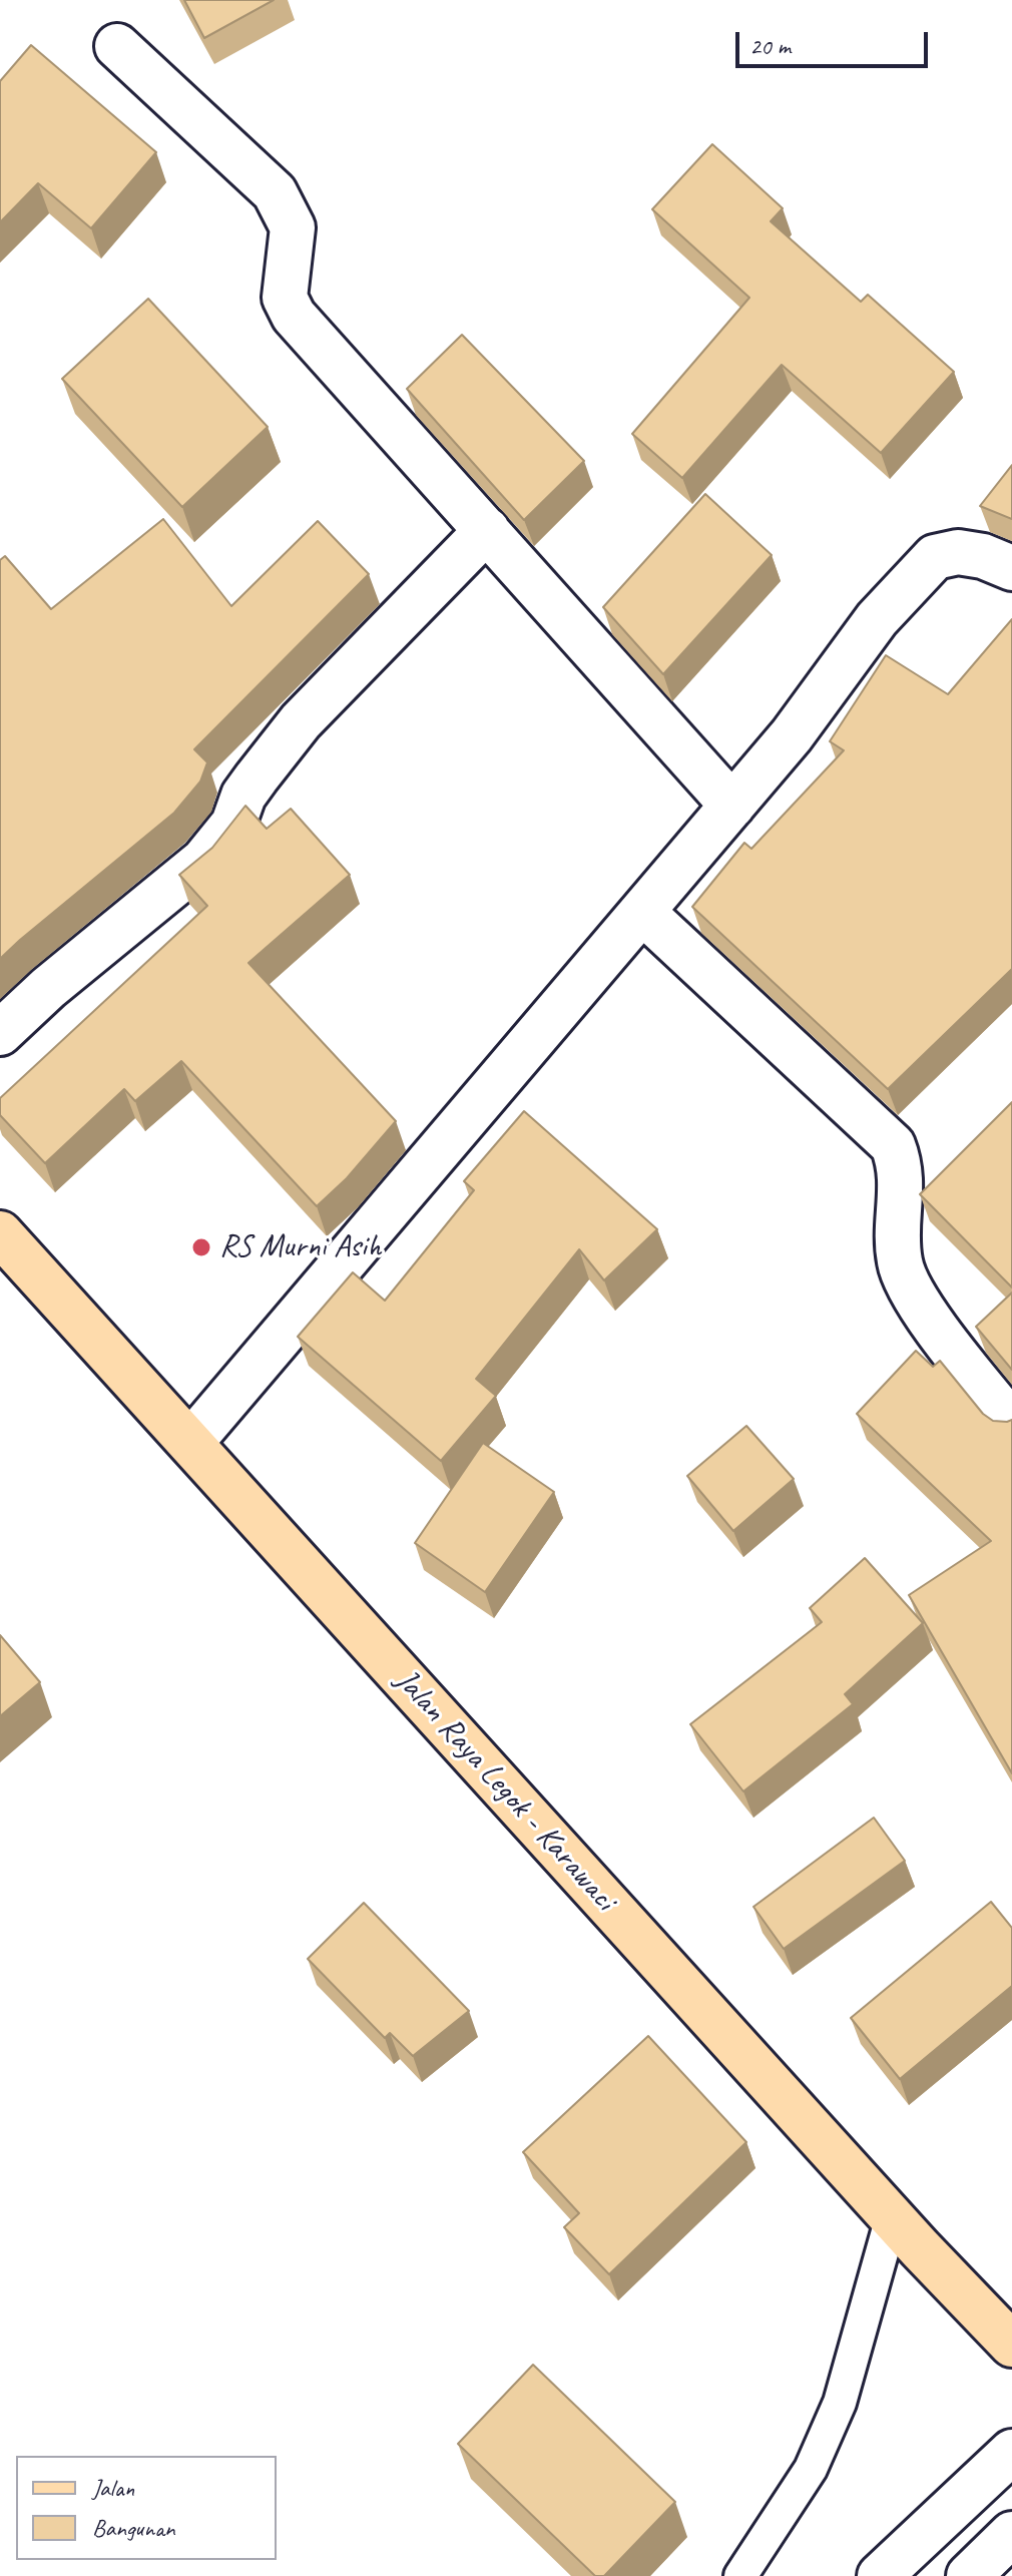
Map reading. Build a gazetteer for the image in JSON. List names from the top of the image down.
{
  "streets": {
    "main road": ["Jalan Raya Legok - Karawaci"]
  },
  "places": ["RS Murni Asih"],
  "legend": ["Jalan", "Bangunan"],
  "scale_bar": "20 m"
}
